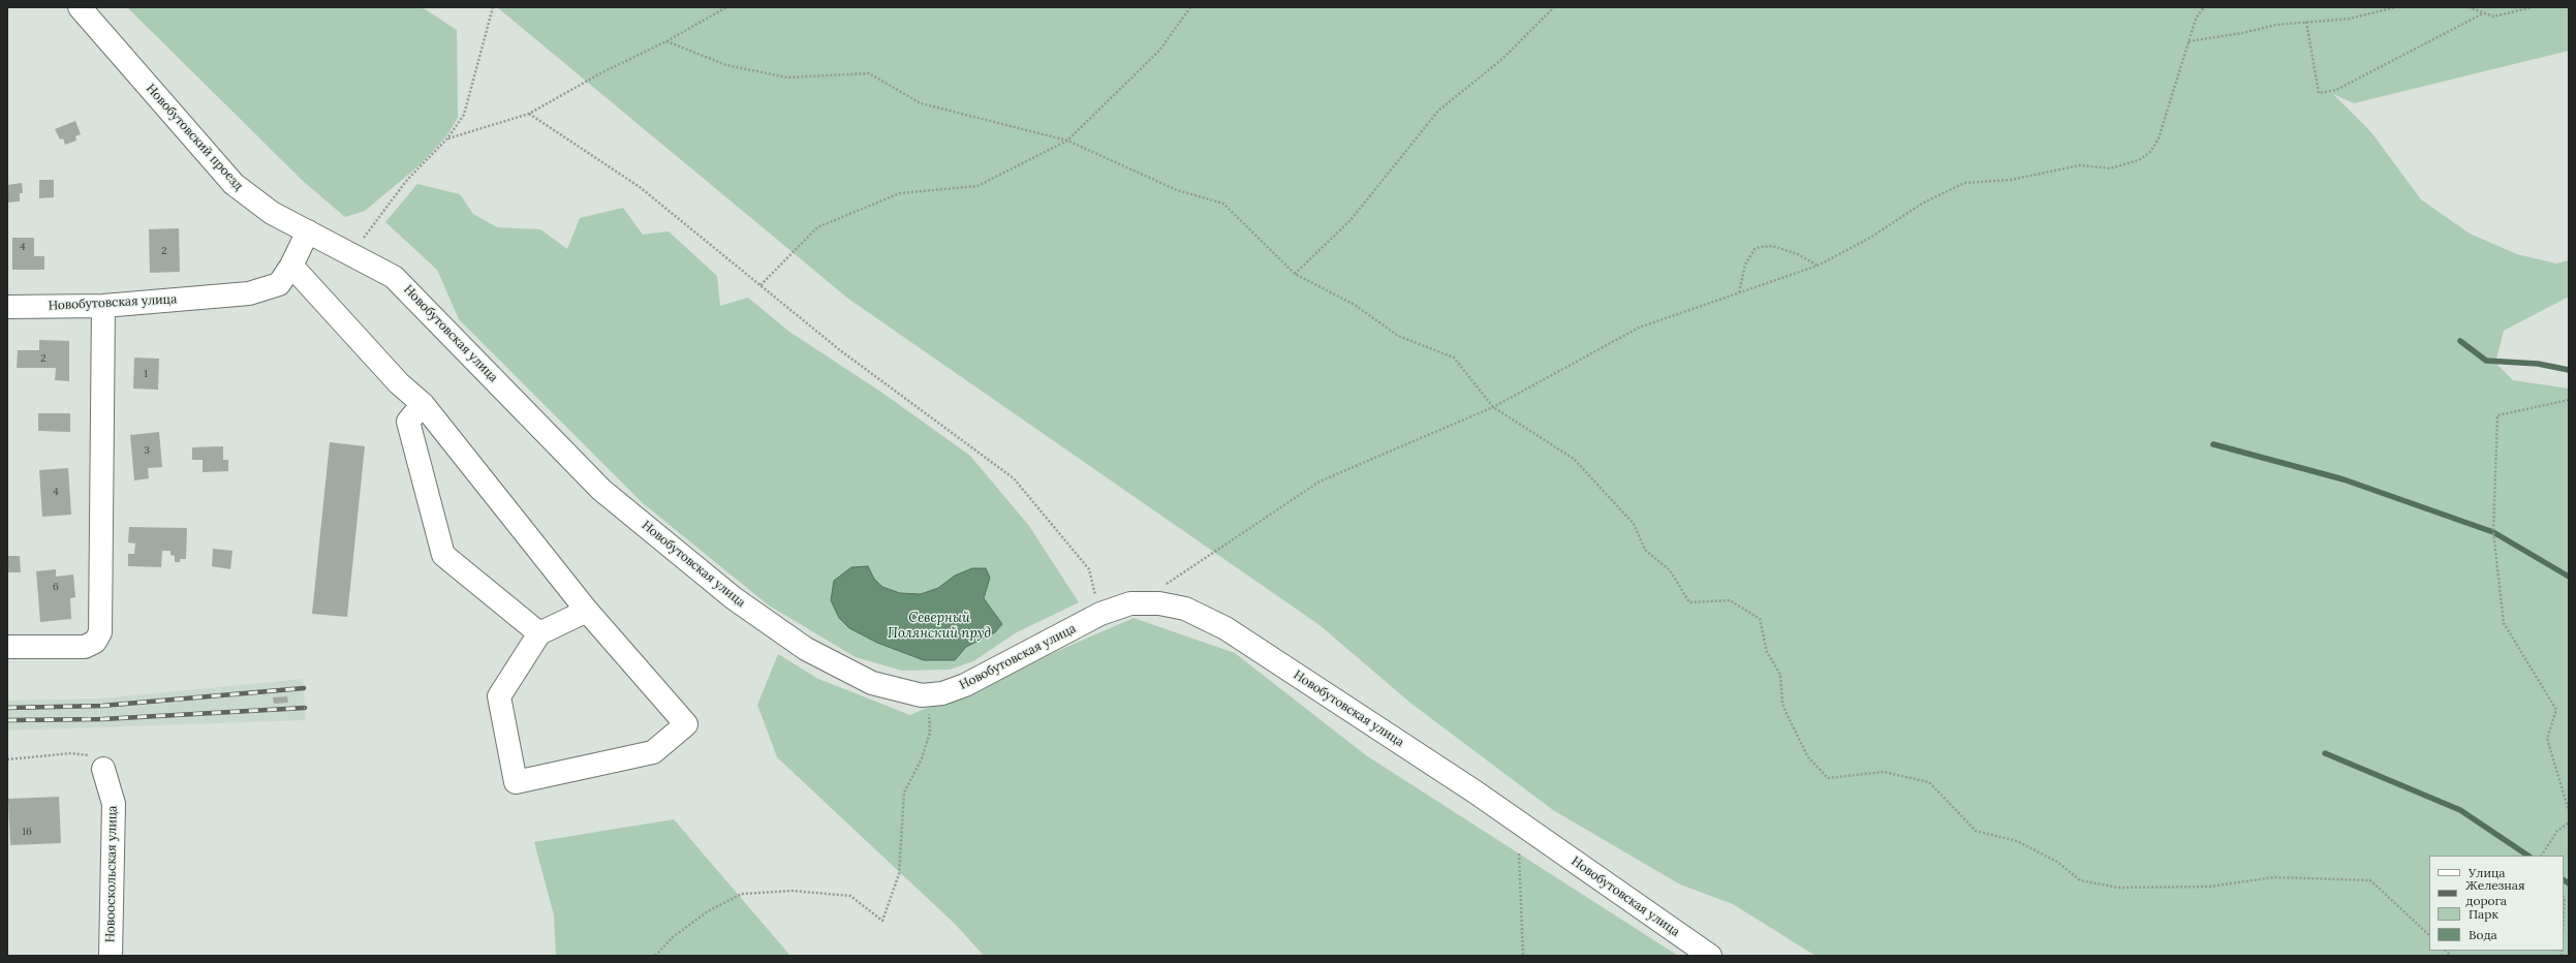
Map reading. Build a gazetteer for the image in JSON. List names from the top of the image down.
{
  "streets": {
    "street": ["Новобутовский проезд", "Новобутовская улица", "Новооскольская улица"]
  },
  "crossings": [
    ["Новобутовский проезд", "Новобутовская улица"]
  ],
  "water": ["Северный Полянский пруд"],
  "house_numbers": [
    "4",
    "2",
    "2",
    "1",
    "3",
    "4",
    "6",
    "16"
  ],
  "legend": [
    "Улица",
    "Железная дорога",
    "Парк",
    "Вода"
  ]
}
